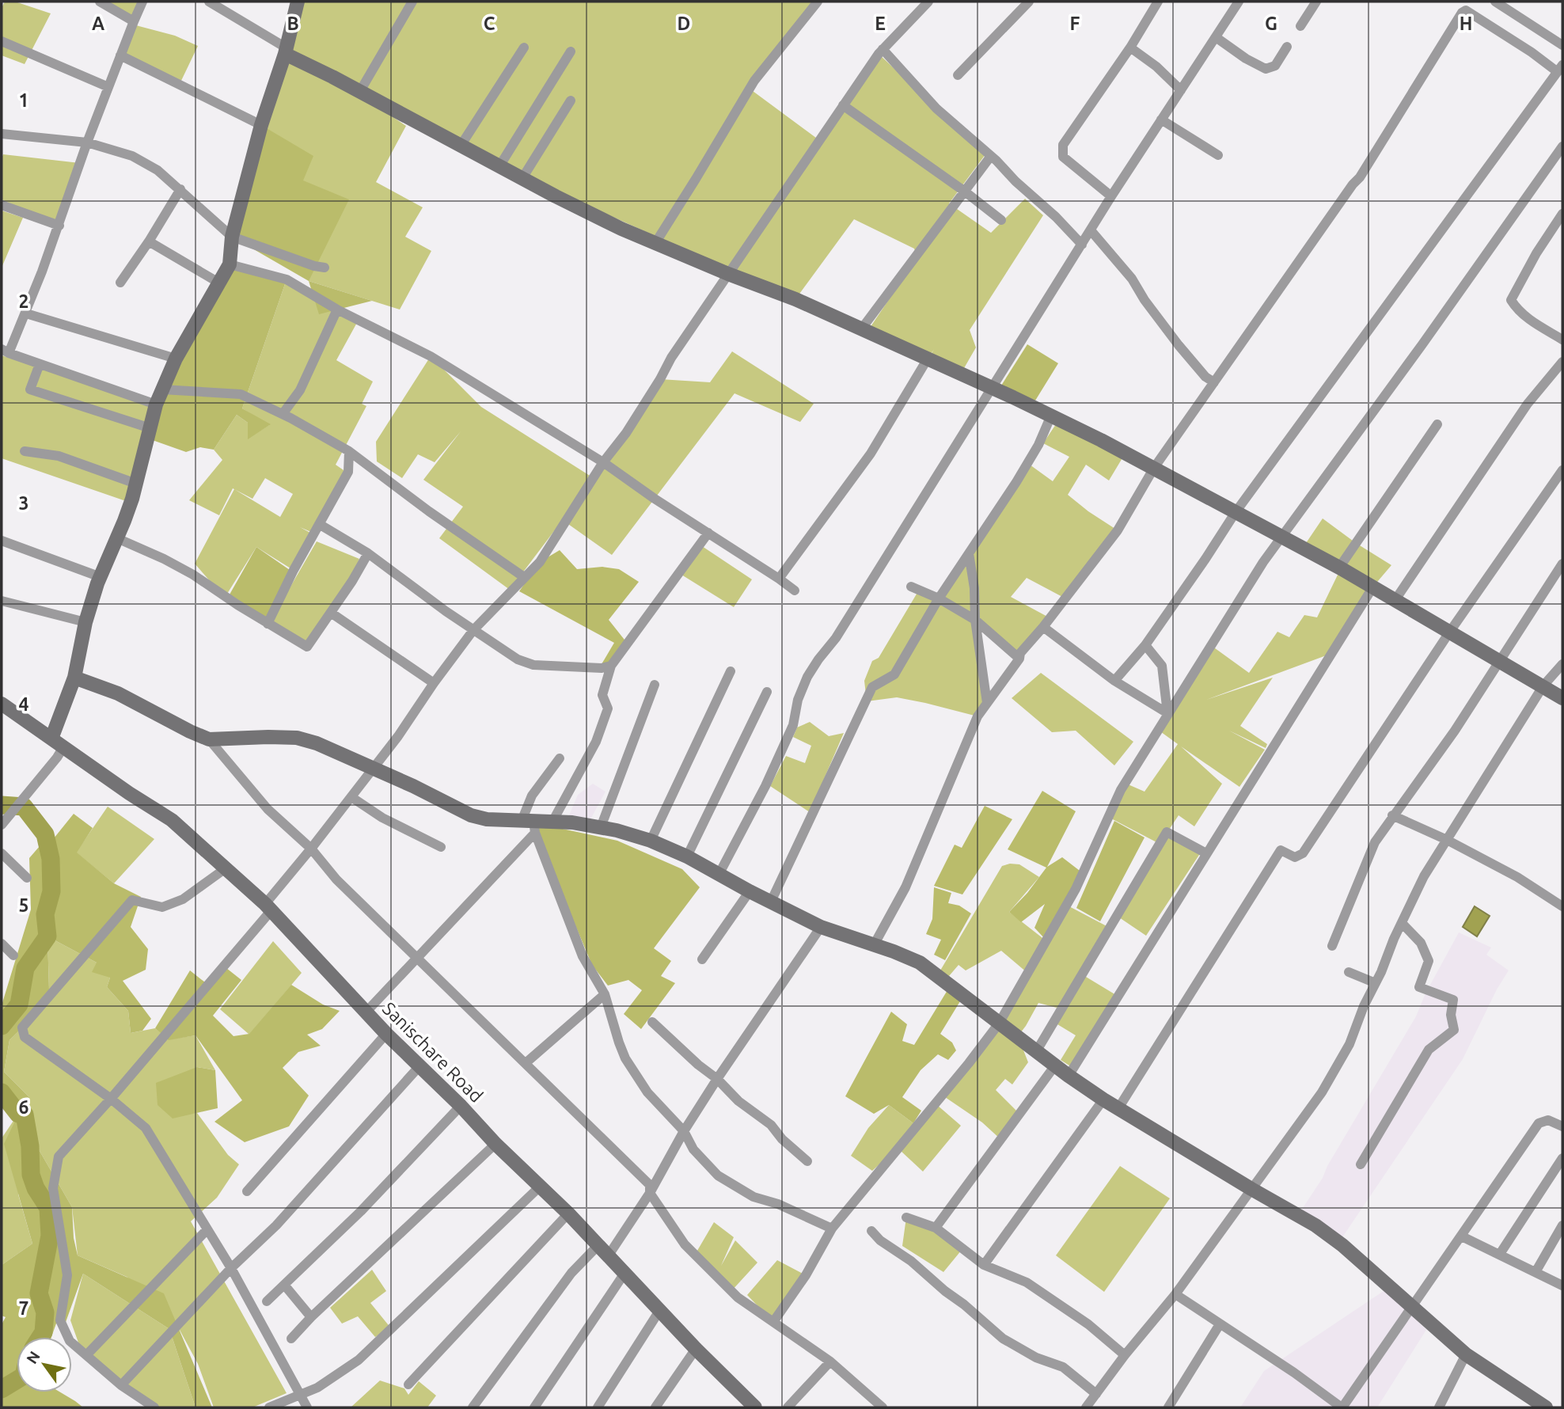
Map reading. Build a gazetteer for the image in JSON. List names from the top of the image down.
{
  "streets": {
    "street": ["Sanischare Road"]
  },
  "north": "top left",
  "grid": {
    "columns": [
      "A",
      "B",
      "C",
      "D",
      "E",
      "F",
      "G",
      "H"
    ],
    "rows": [
      "1",
      "2",
      "3",
      "4",
      "5",
      "6",
      "7"
    ]
  }
}
